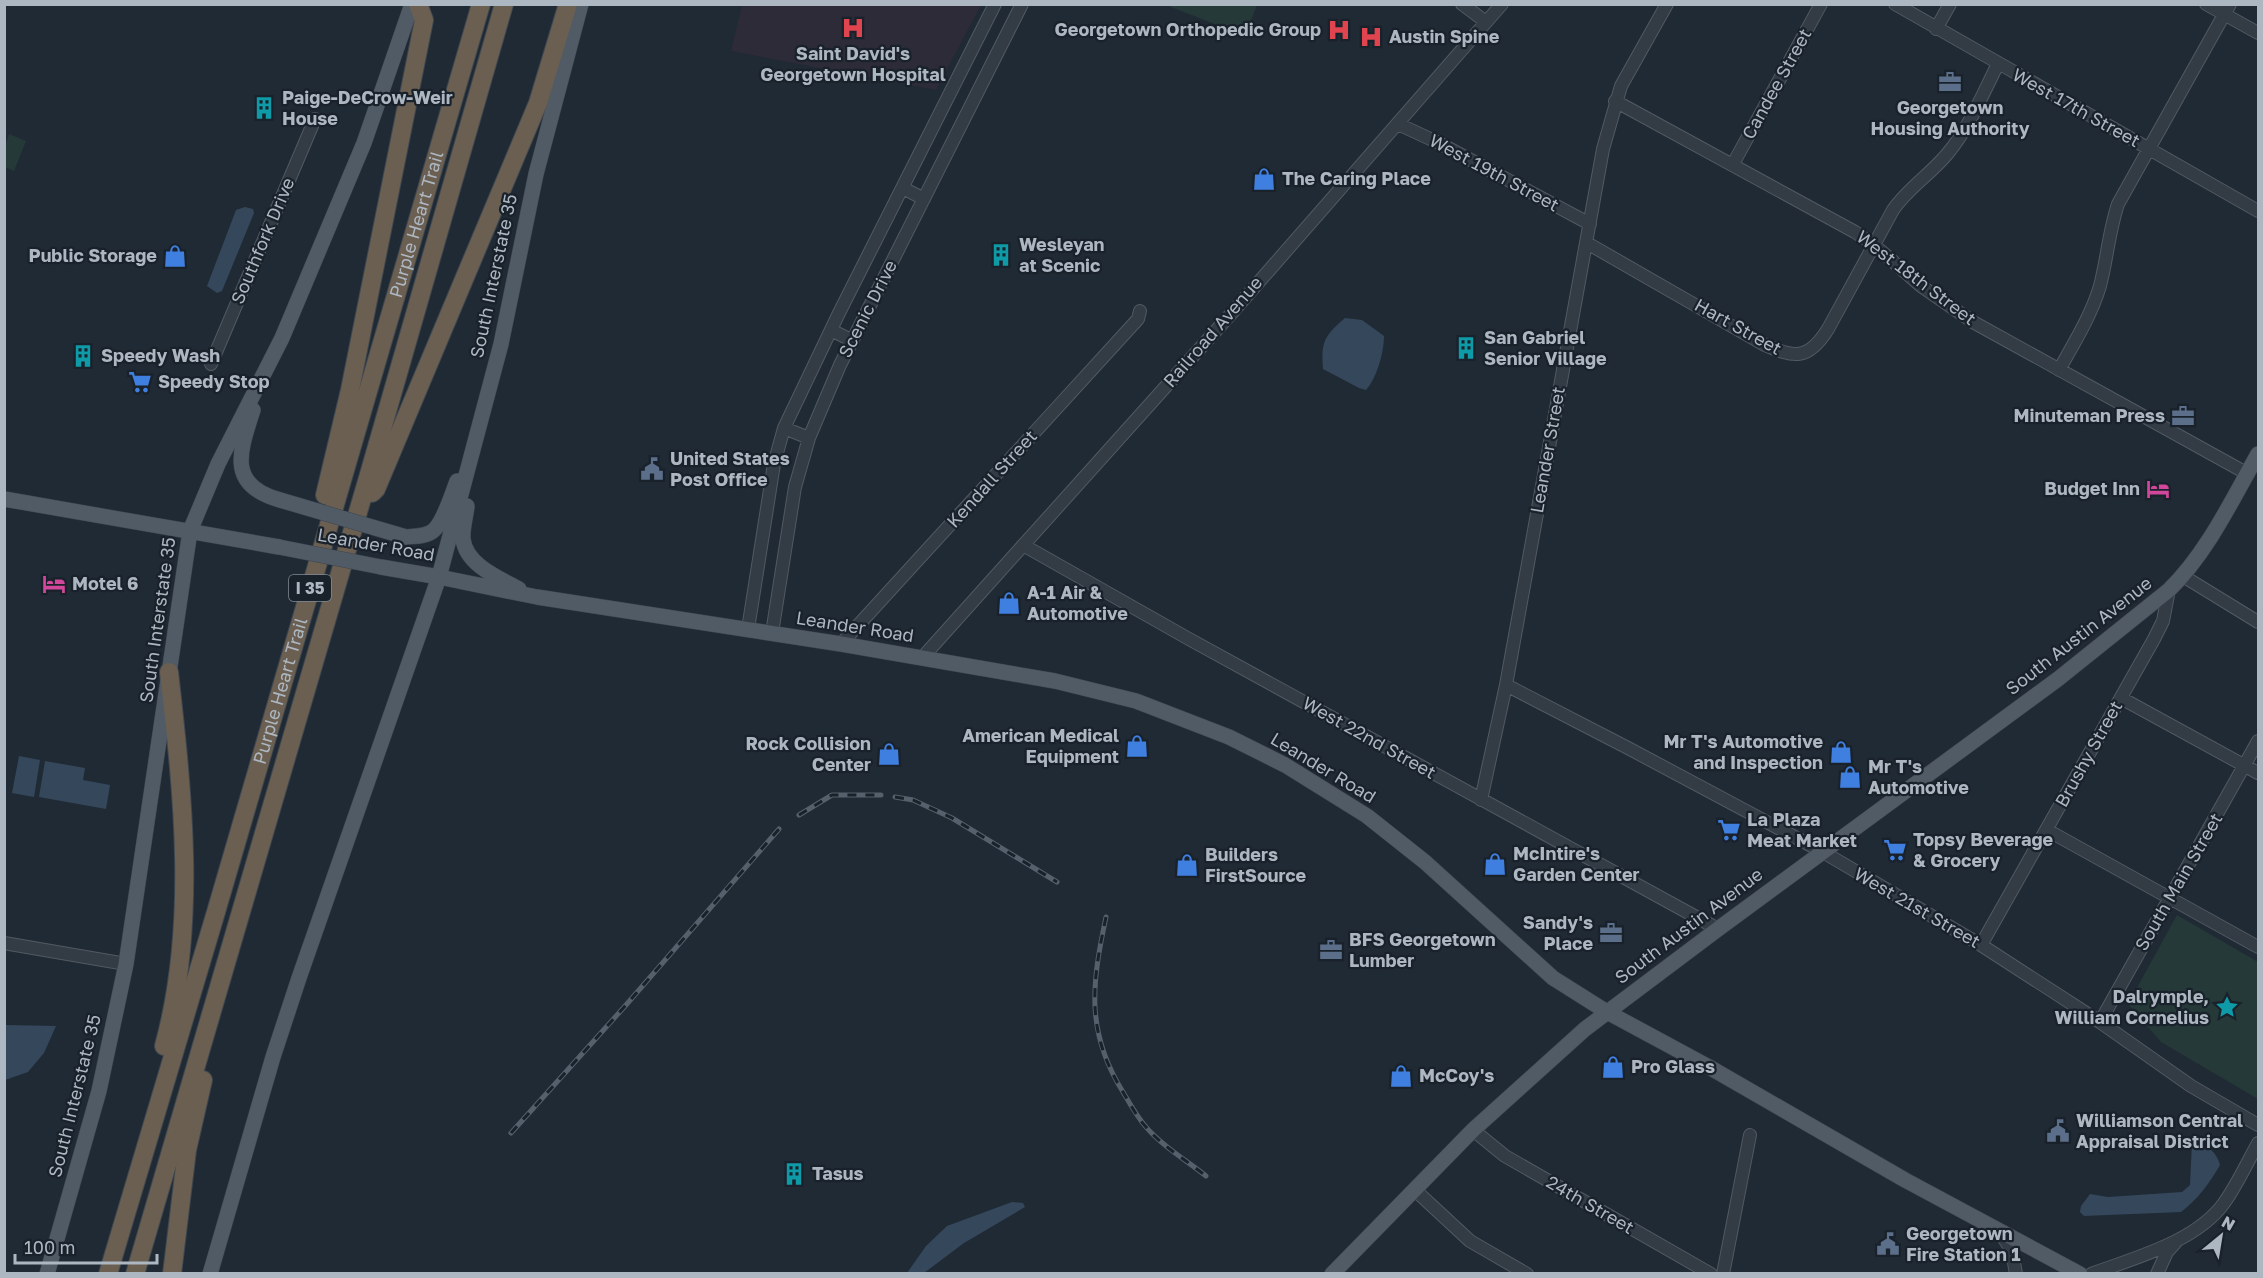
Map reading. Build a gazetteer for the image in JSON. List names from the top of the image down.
{
  "streets": {
    "highway": ["Purple Heart Trail", "I 35"],
    "main road": ["South Interstate 35", "Leander Road", "South Austin Avenue"],
    "street": [
      "Candee Street",
      "West 17th Street",
      "West 19th Street",
      "Southfork Drive",
      "West 18th Street",
      "Scenic Drive",
      "Hart Street",
      "Railroad Avenue",
      "Leander Street",
      "Kendall Street",
      "West 22nd Street",
      "Brushy Street",
      "South Main Street",
      "West 21st Street",
      "24th Street"
    ]
  },
  "crossings": [
    ["Candee Street", "West 18th Street"],
    ["West 17th Street", "Hart Street"],
    ["West 19th Street", "Railroad Avenue"],
    ["West 19th Street", "Leander Street"],
    ["South Interstate 35", "Leander Road"],
    ["West 18th Street", "Hart Street"],
    ["West 18th Street", "Leander Street"],
    ["West 18th Street", "South Austin Avenue"],
    ["Scenic Drive", "Leander Road"],
    ["Hart Street", "Leander Street"],
    ["Railroad Avenue", "Leander Road"],
    ["Railroad Avenue", "West 22nd Street"],
    ["Leander Street", "West 22nd Street"],
    ["Leander Street", "West 21st Street"],
    ["Kendall Street", "Leander Road"],
    ["Leander Road", "South Austin Avenue"],
    ["South Austin Avenue", "West 22nd Street"],
    ["South Austin Avenue", "Brushy Street"],
    ["South Austin Avenue", "West 21st Street"],
    ["South Austin Avenue", "24th Street"],
    ["Brushy Street", "West 21st Street"],
    ["South Main Street", "West 21st Street"]
  ],
  "places": {
    "hospital": ["Saint David's Georgetown Hospital", "Georgetown Orthopedic Group", "Austin Spine"],
    "office": [
      "Georgetown Housing Authority",
      "Minuteman Press",
      "Sandy's Place",
      "BFS Georgetown Lumber"
    ],
    "building": [
      "Paige-DeCrow-Weir House",
      "Wesleyan at Scenic",
      "San Gabriel Senior Village",
      "Speedy Wash",
      "Tasus"
    ],
    "shop": [
      "The Caring Place",
      "Public Storage",
      "A-1 Air & Automotive",
      "American Medical Equipment",
      "Mr T's Automotive and Inspection",
      "Rock Collision Center",
      "Mr T's Automotive",
      "McIntire's Garden Center",
      "Builders FirstSource",
      "Pro Glass",
      "McCoy's"
    ],
    "supermarket": ["Speedy Stop", "La Plaza Meat Market", "Topsy Beverage & Grocery"],
    "public building": ["United States Post Office", "Williamson Central Appraisal District", "Georgetown Fire Station 1"],
    "hotel": ["Budget Inn", "Motel 6"],
    "place": ["Dalrymple, William Cornelius"]
  },
  "scale_bar": "100 m",
  "north": "top right"
}
